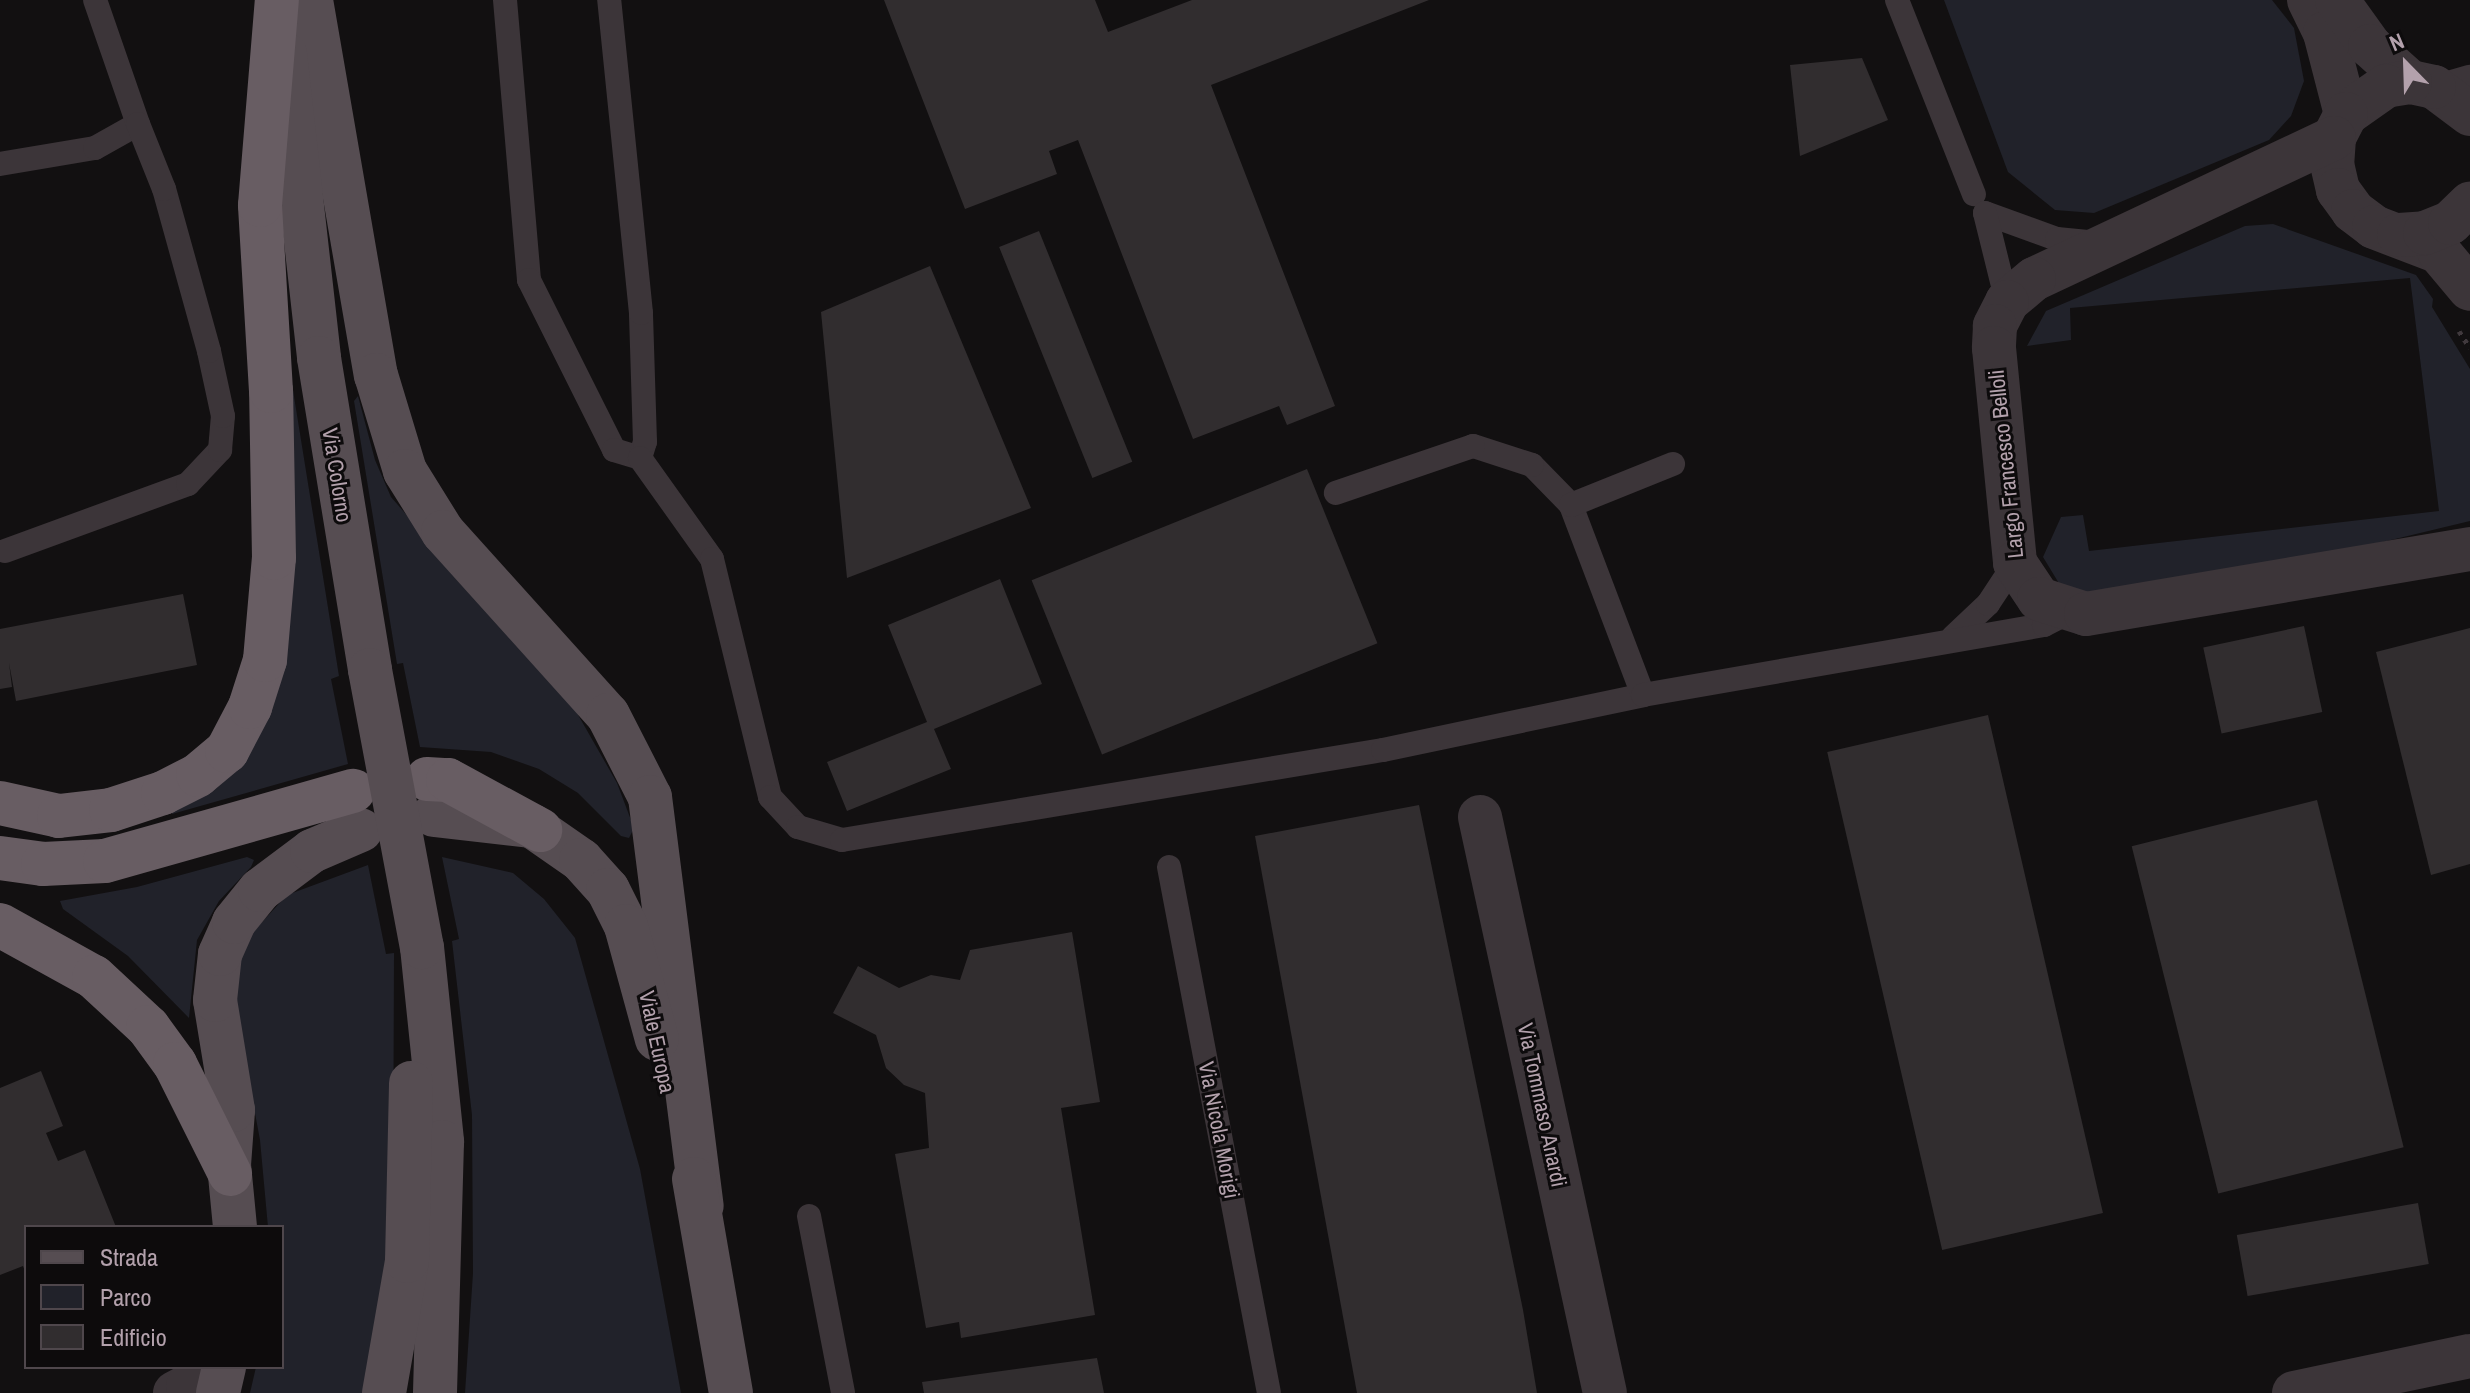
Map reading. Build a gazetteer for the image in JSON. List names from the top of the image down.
{
  "streets": {
    "main road": ["Via Colorno", "Viale Europa"],
    "street": ["Largo Francesco Belloli", "Via Tommaso Anardi"],
    "lane": ["Via Nicola Morigi"]
  },
  "legend": ["Strada", "Parco", "Edificio"],
  "north": "top left"
}
